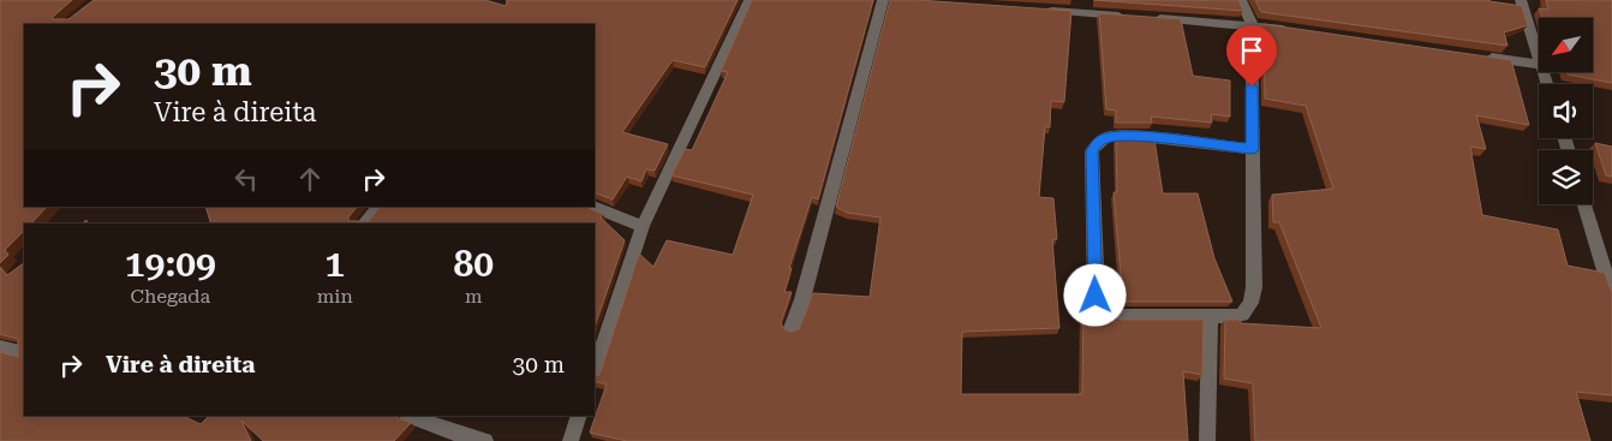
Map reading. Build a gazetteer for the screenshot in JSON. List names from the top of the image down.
{
  "north": "bottom left",
  "page": {
    "turn": ["30 m", "Vire à direita"],
    "eta": [
      "19:09",
      "Chegada",
      "1",
      "min",
      "80",
      "m"
    ],
    "list": [
      {
        "name": "Vire à direita",
        "value": "30 m"
      }
    ]
  }
}
